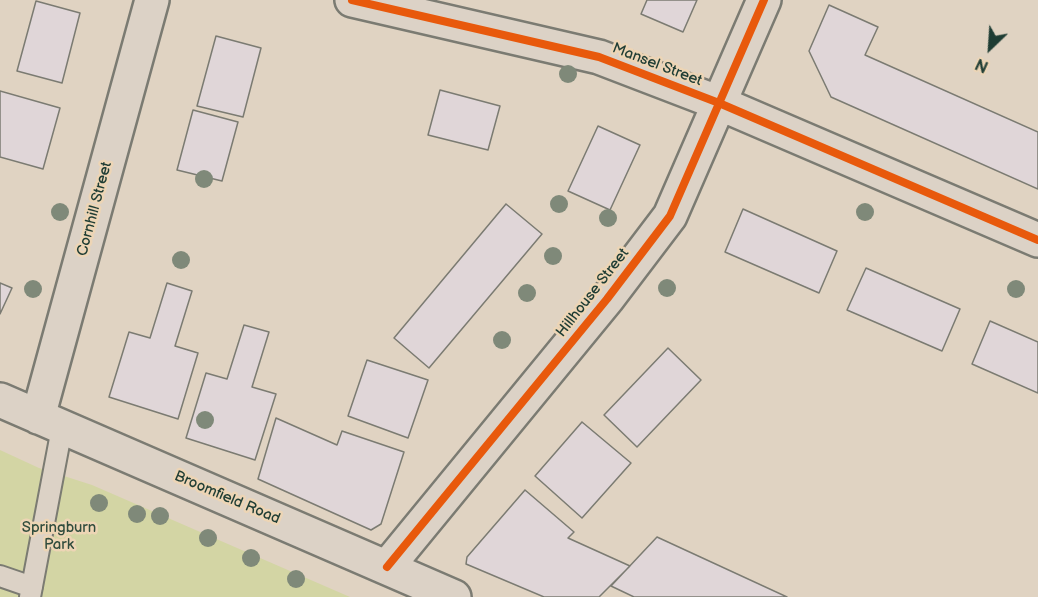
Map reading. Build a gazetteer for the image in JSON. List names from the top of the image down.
{
  "streets": {
    "street": [
      "Mansel Street",
      "Cornhill Street",
      "Hillhouse Street",
      "Broomfield Road"
    ]
  },
  "crossings": [
    ["Mansel Street", "Hillhouse Street"],
    ["Cornhill Street", "Broomfield Road"],
    ["Hillhouse Street", "Broomfield Road"]
  ],
  "parks": ["Springburn Park"],
  "north": "bottom left"
}
